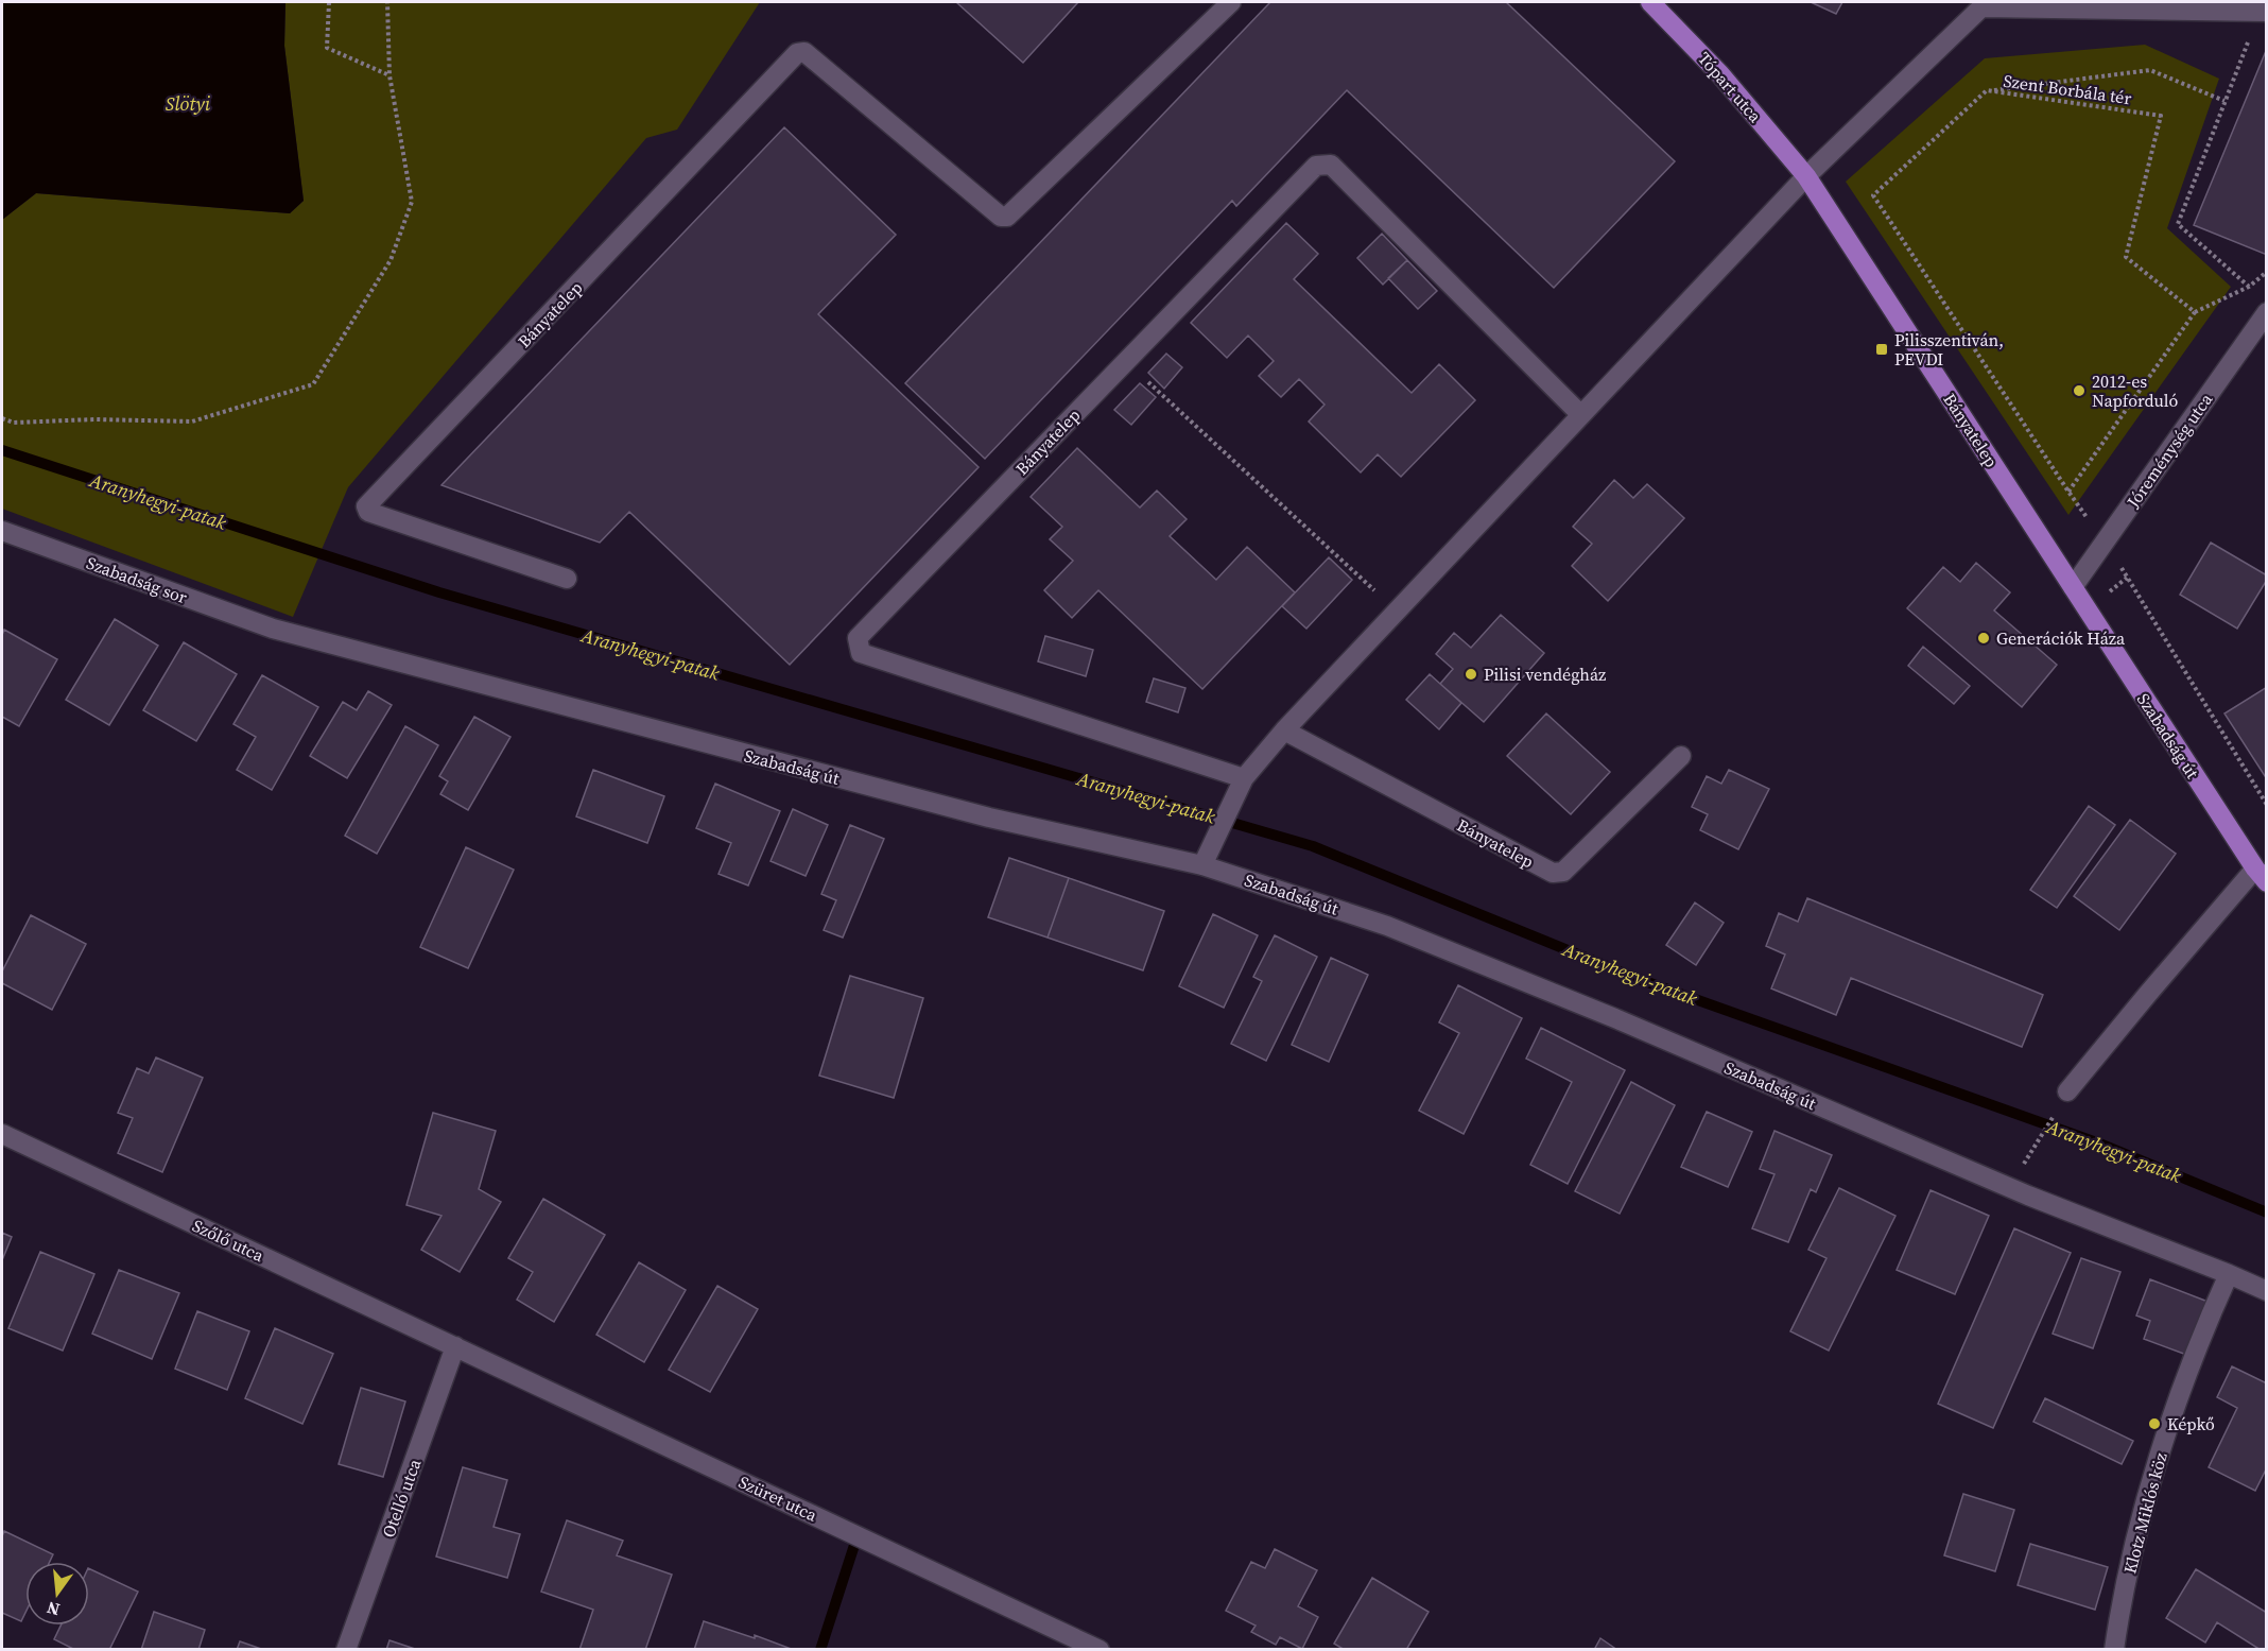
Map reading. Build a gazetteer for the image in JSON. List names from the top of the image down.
{
  "streets": {
    "main road": ["Tópart utca", "Bányatelep", "Szabadság út"],
    "street": [
      "Jóreménység utca",
      "Szabadság sor",
      "Szőlő utca",
      "Otelló utca",
      "Szüret utca",
      "Klotz Miklós köz"
    ],
    "path": ["Szent Borbála tér"]
  },
  "crossings": [
    ["Tópart utca", "Bányatelep"],
    ["Bányatelep", "Jóreménység utca"],
    ["Bányatelep", "Szabadság út"],
    ["Jóreménység utca", "Szabadság út"],
    ["Szabadság sor", "Szabadság út"],
    ["Szabadság út", "Klotz Miklós köz"],
    ["Szőlő utca", "Otelló utca"],
    ["Szőlő utca", "Szüret utca"],
    ["Otelló utca", "Szüret utca"]
  ],
  "water": ["Slötyi", "Aranyhegyi-patak"],
  "places": {
    "transit": ["Pilisszentiván, PEVDI"],
    "other": [
      "2012-es Napforduló",
      "Generációk Háza",
      "Pilisi vendégház",
      "Képkő"
    ]
  },
  "north": "bottom"
}
